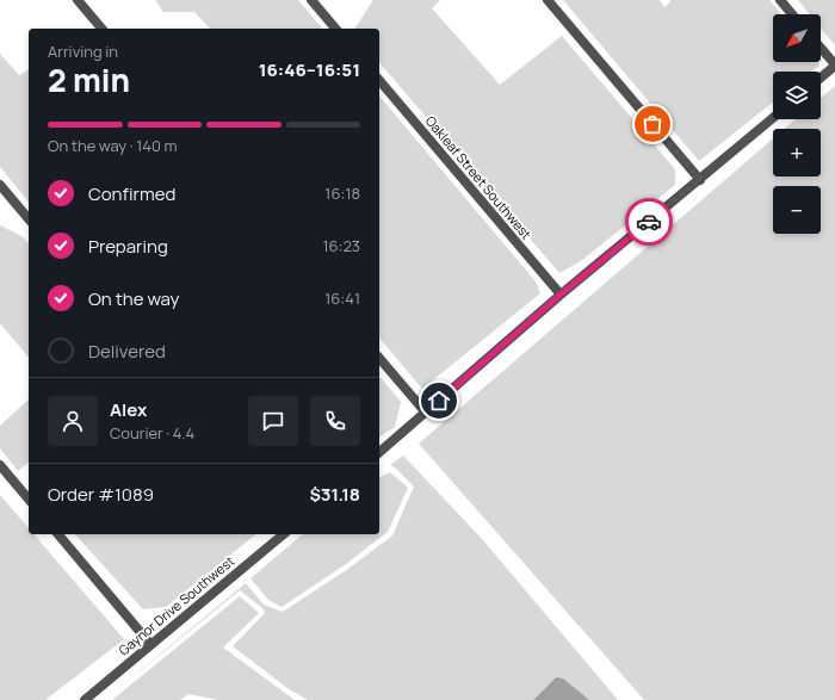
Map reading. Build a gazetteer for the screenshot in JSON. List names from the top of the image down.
{
  "streets": {
    "street": ["Oakleaf Street Southwest", "Gaynor Drive Southwest"]
  },
  "north": "bottom left",
  "page": {
    "map_buttons": ["+", "−"],
    "heading": ["2 min", "Arriving in", "16:46–16:51"],
    "panel": [
      "Alex",
      "Courier · 4.4",
      "Order #1089",
      "$31.18"
    ],
    "bar": "On the way · 140 m",
    "list": [
      ["Confirmed", "16:18"],
      ["Preparing", "16:23"],
      ["On the way", "16:41"],
      "Delivered"
    ]
  }
}
